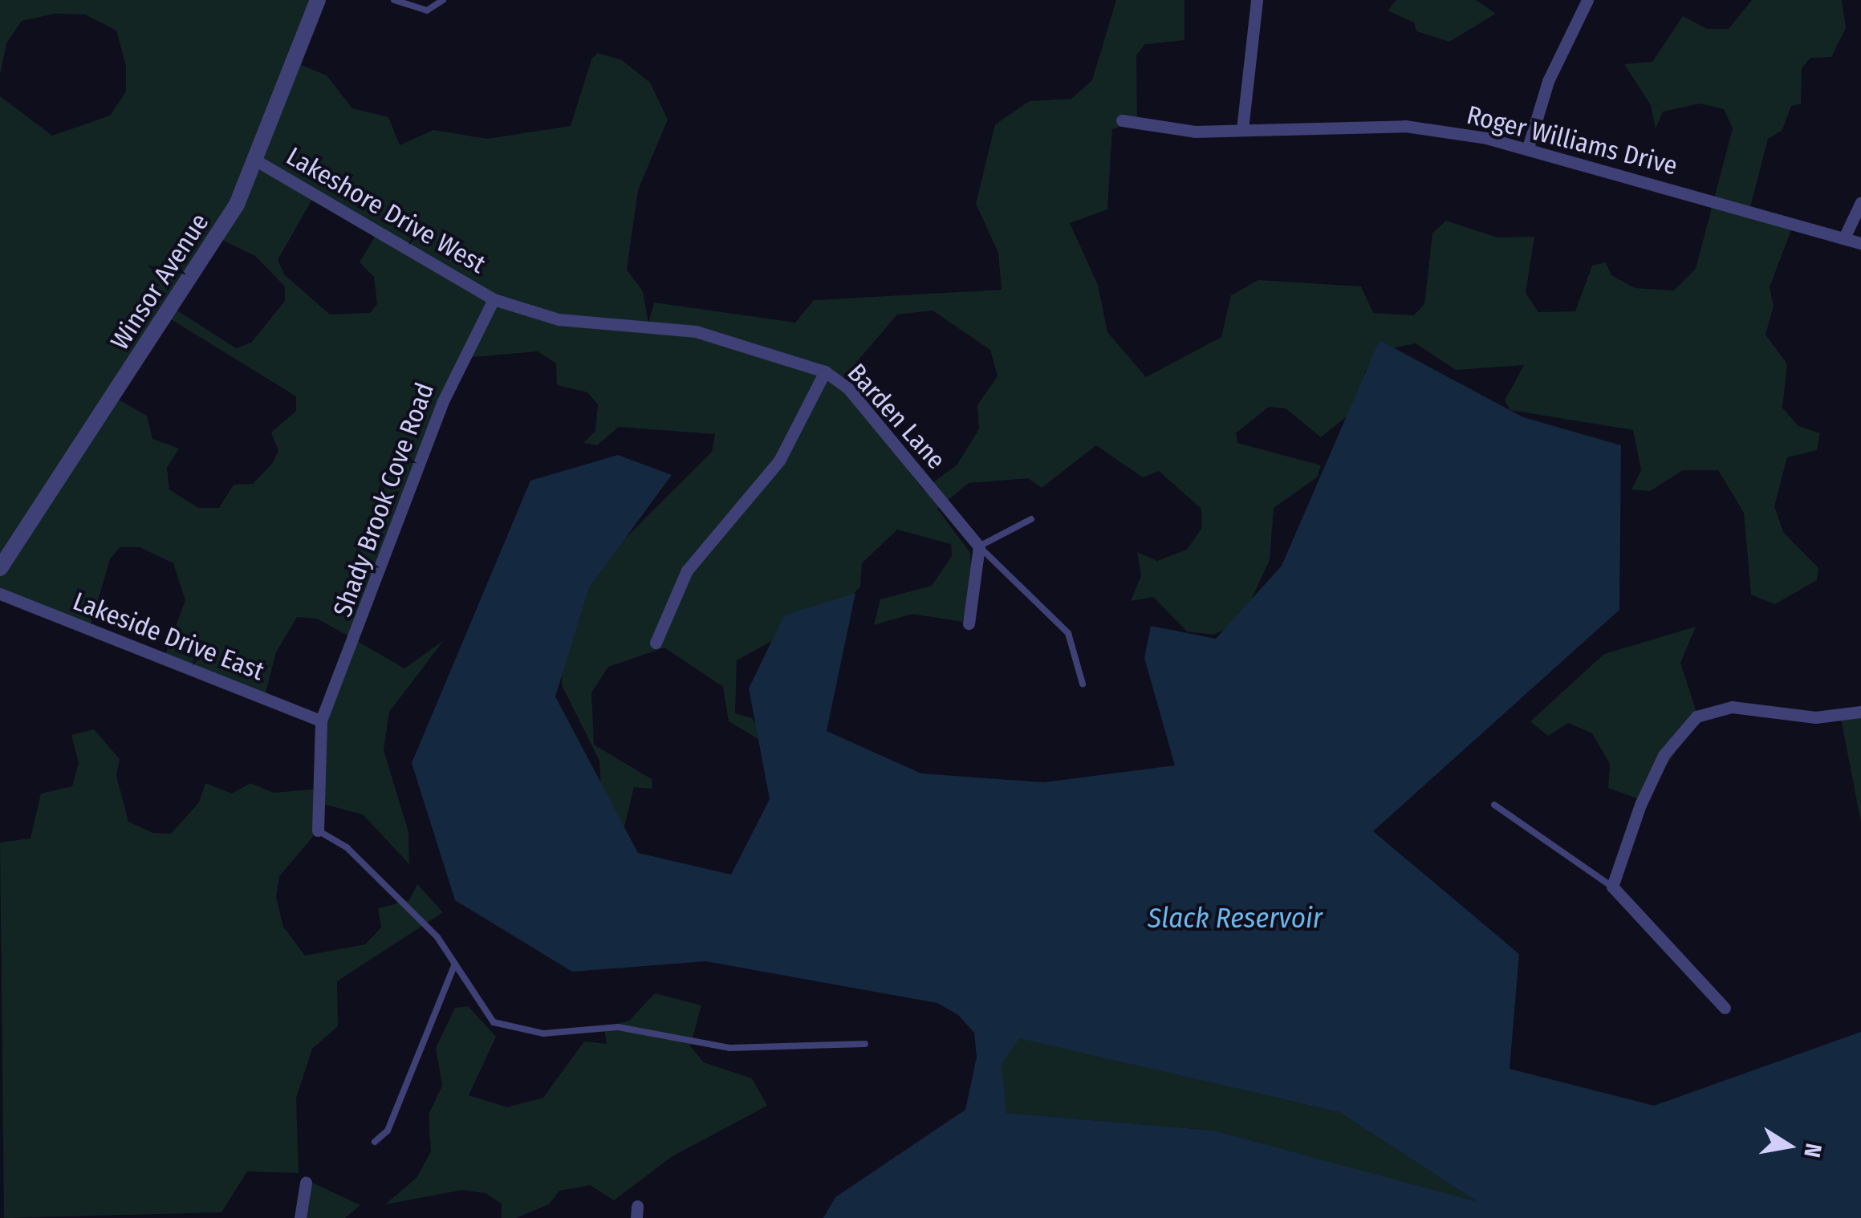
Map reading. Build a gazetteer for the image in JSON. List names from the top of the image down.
{
  "streets": {
    "street": [
      "Roger Williams Drive",
      "Lakeshore Drive West",
      "Winsor Avenue",
      "Barden Lane",
      "Shady Brook Cove Road",
      "Lakeside Drive East"
    ]
  },
  "crossings": [
    ["Lakeshore Drive West", "Winsor Avenue"],
    ["Lakeshore Drive West", "Barden Lane"],
    ["Lakeshore Drive West", "Shady Brook Cove Road"],
    ["Barden Lane", "Shady Brook Cove Road"],
    ["Shady Brook Cove Road", "Lakeside Drive East"]
  ],
  "water": ["Slack Reservoir"],
  "north": "right"
}
